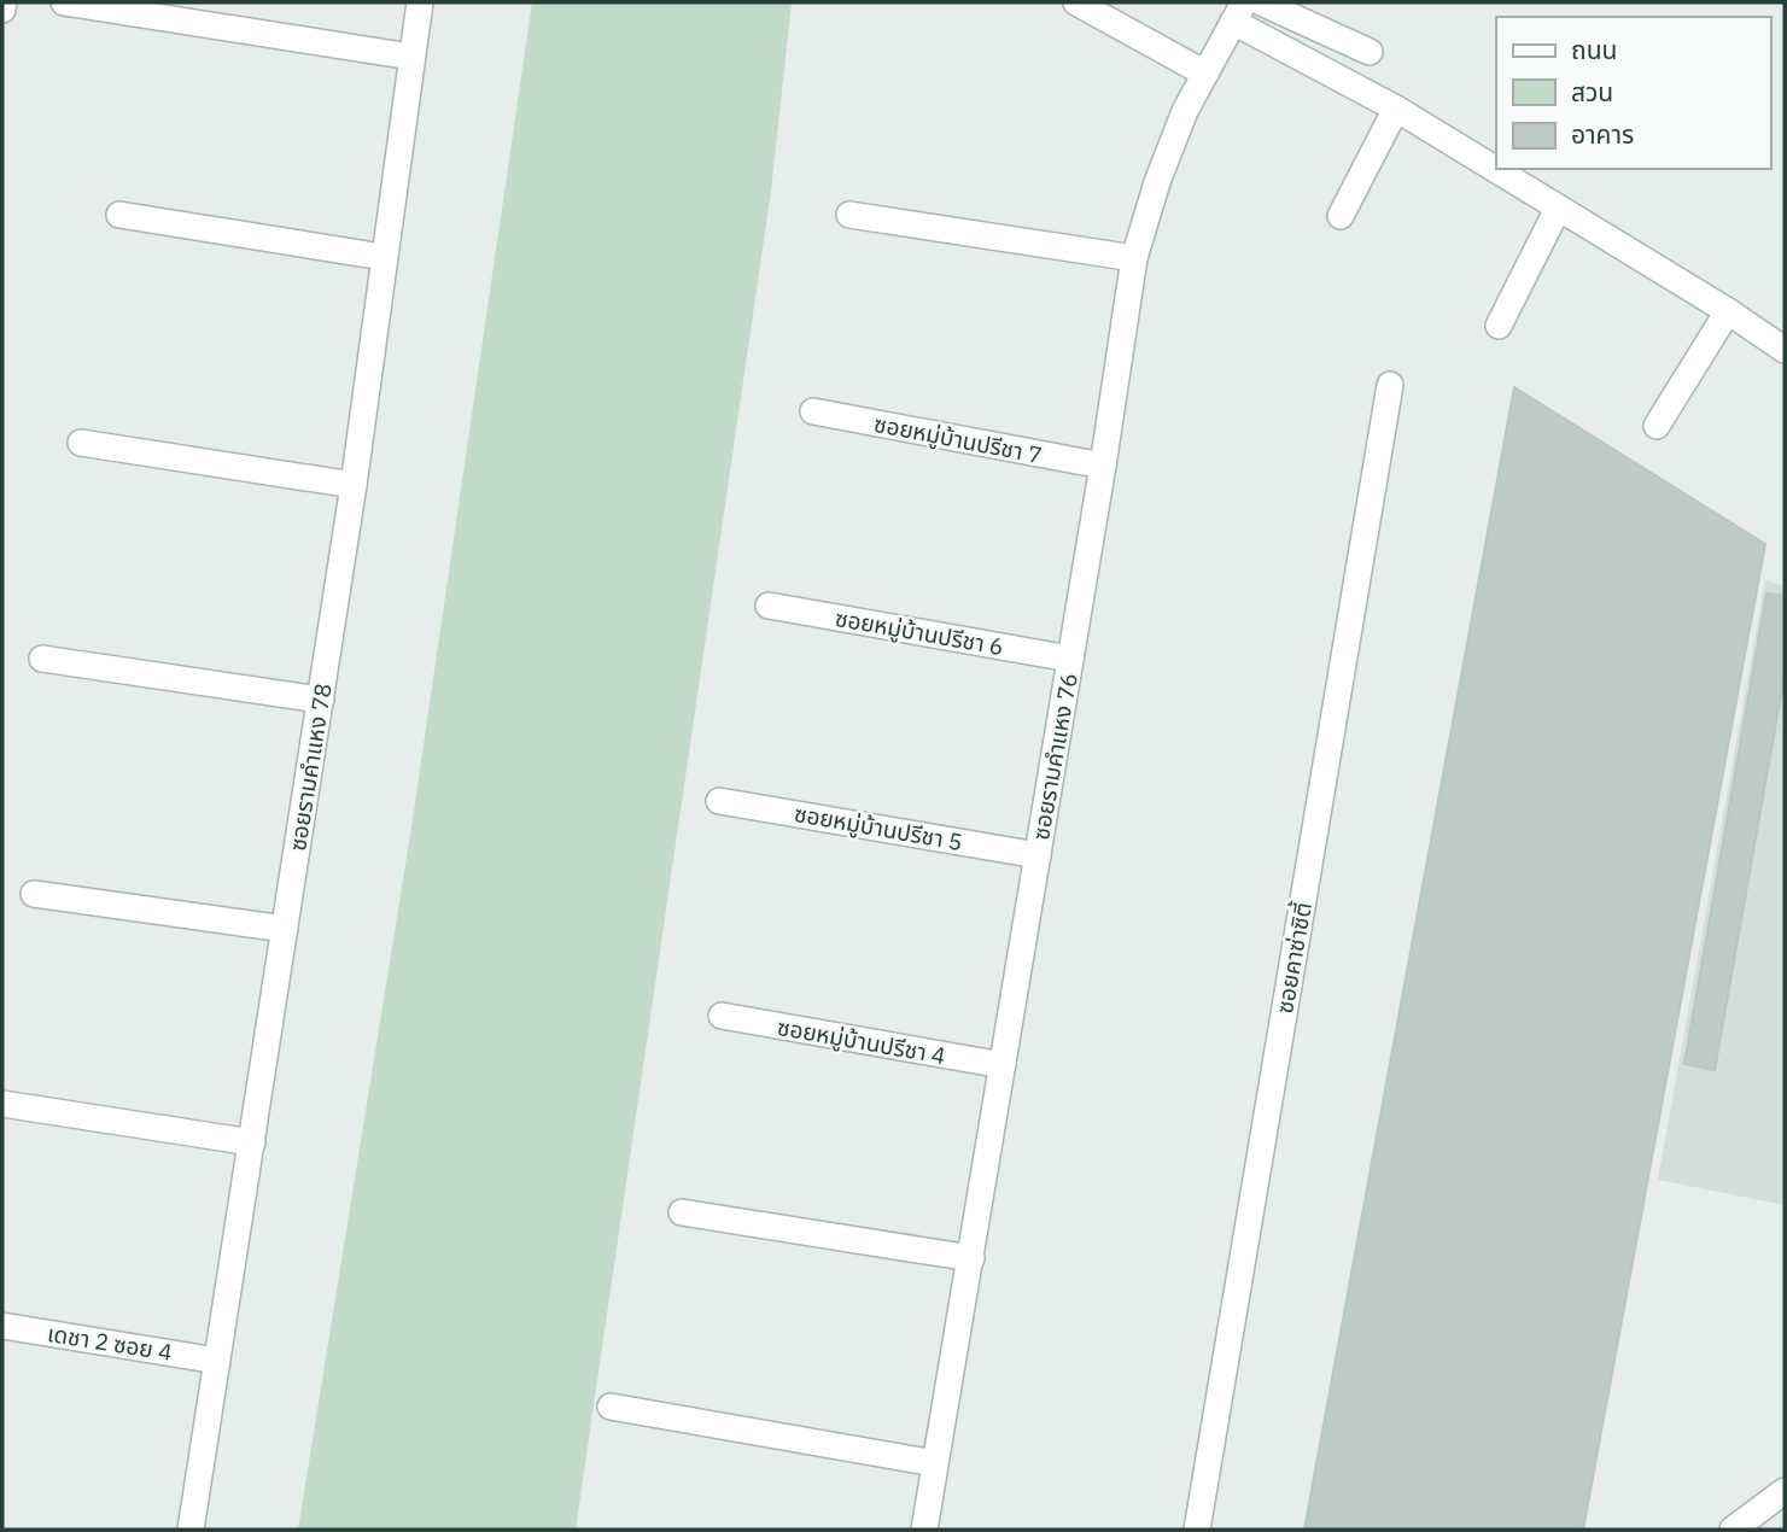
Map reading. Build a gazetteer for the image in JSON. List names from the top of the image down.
{
  "streets": {
    "street": [
      "ซอยหมู่บ้านปรีชา 7",
      "ซอยหมู่บ้านปรีชา 6",
      "ซอยรามคำแหง 76",
      "ซอยรามคำแหง 78",
      "ซอยหมู่บ้านปรีชา 5",
      "ซอยคาซ่าซิตี้",
      "ซอยหมู่บ้านปรีชา 4",
      "เดชา 2 ซอย 4"
    ]
  },
  "crossings": [
    ["ซอยหมู่บ้านปรีชา 7", "ซอยรามคำแหง 76"],
    ["ซอยหมู่บ้านปรีชา 6", "ซอยรามคำแหง 76"],
    ["ซอยรามคำแหง 76", "ซอยหมู่บ้านปรีชา 5"],
    ["ซอยรามคำแหง 76", "ซอยหมู่บ้านปรีชา 4"],
    ["ซอยรามคำแหง 78", "เดชา 2 ซอย 4"]
  ],
  "legend": ["ถนน", "สวน", "อาคาร"]
}
